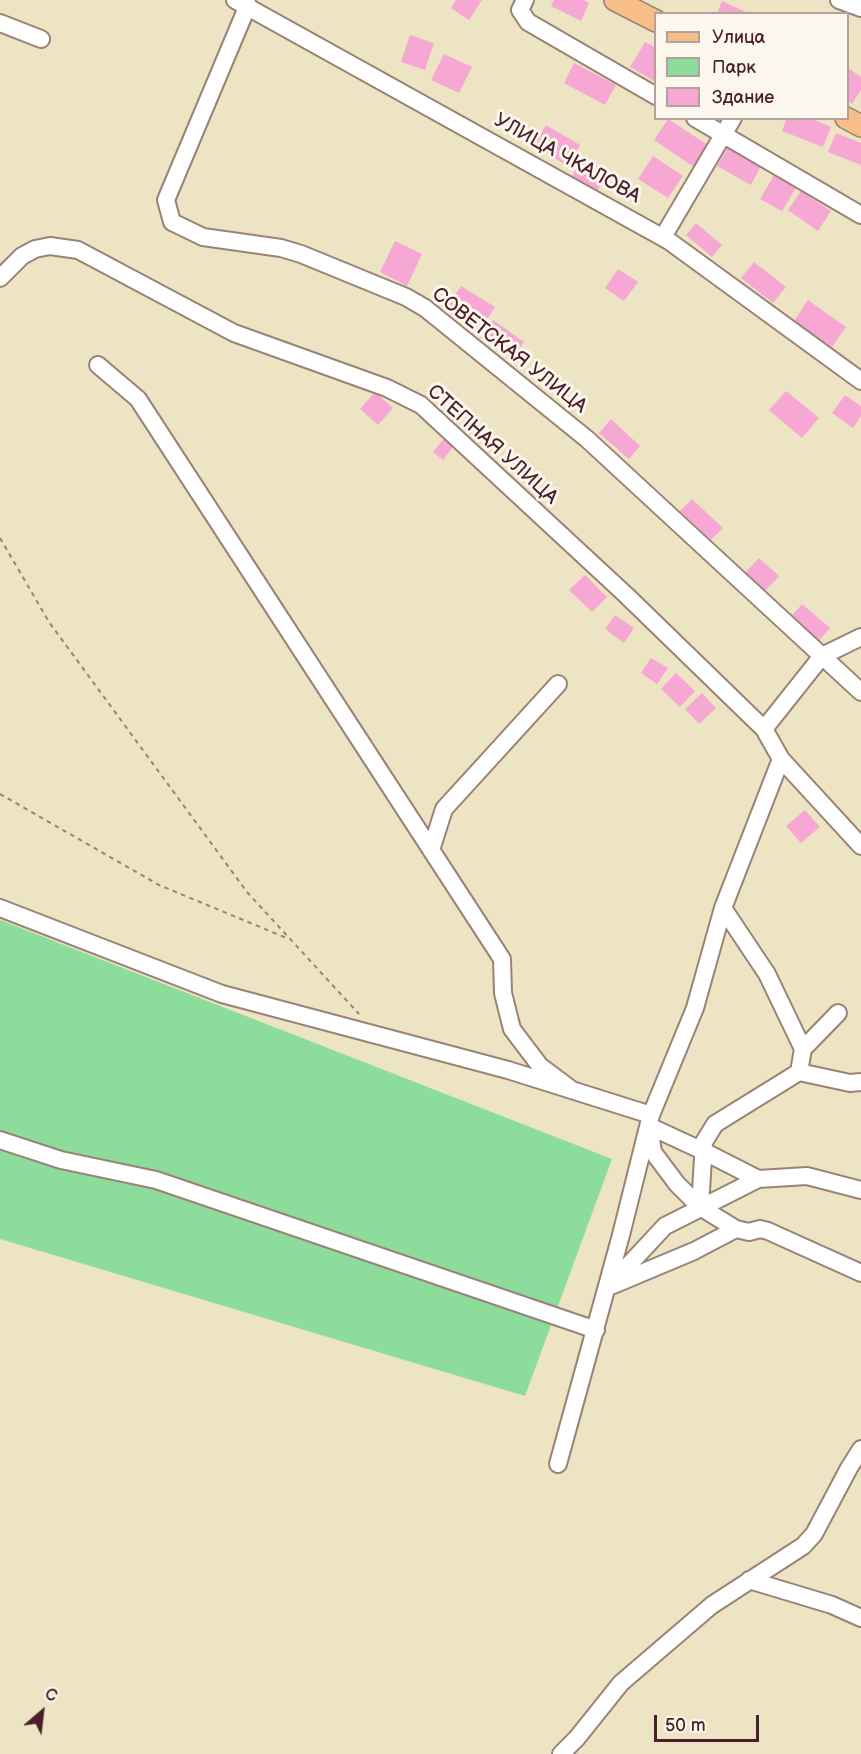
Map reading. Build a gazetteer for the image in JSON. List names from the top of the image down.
{
  "streets": {
    "street": ["УЛИЦА ЧКАЛОВА", "СОВЕТСКАЯ УЛИЦА", "СТЕПНАЯ УЛИЦА"]
  },
  "crossings": [
    ["УЛИЦА ЧКАЛОВА", "СОВЕТСКАЯ УЛИЦА"]
  ],
  "legend": ["Улица", "Парк", "Здание"],
  "scale_bar": "50 m",
  "north": "top right"
}
